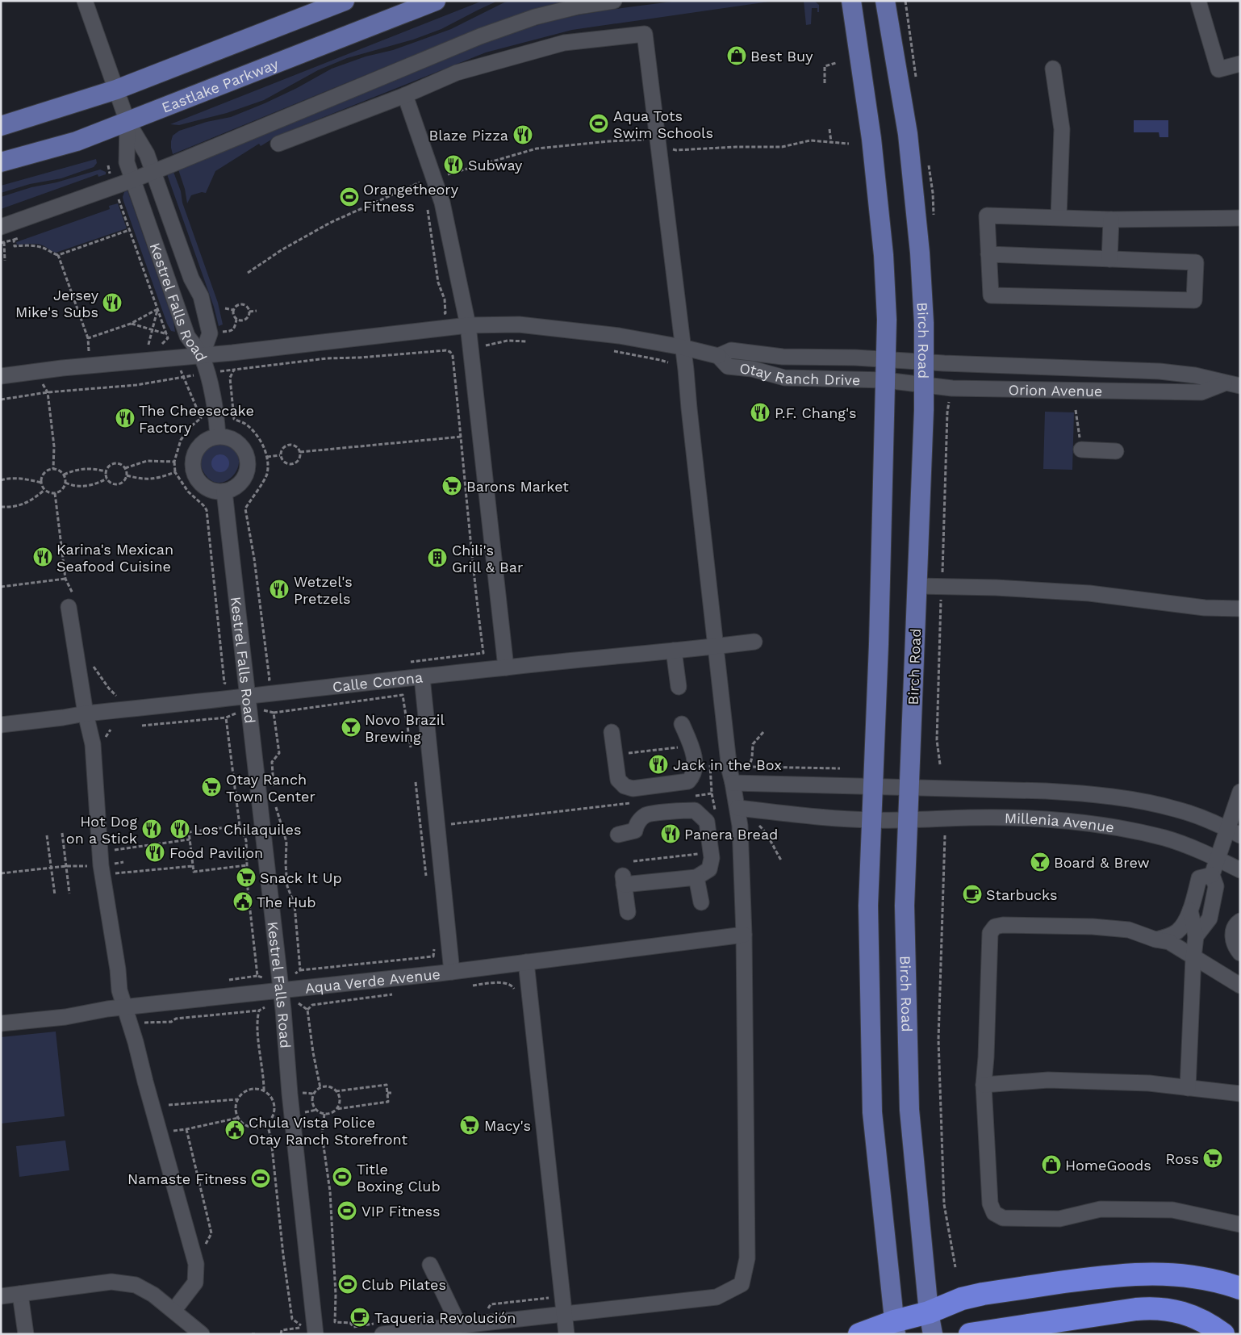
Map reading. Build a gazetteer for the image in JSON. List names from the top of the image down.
{
  "streets": {
    "main road": ["Eastlake Parkway", "Birch Road"],
    "street": [
      "Kestrel Falls Road",
      "Otay Ranch Drive",
      "Orion Avenue",
      "Calle Corona",
      "Millenia Avenue",
      "Aqua Verde Avenue"
    ]
  },
  "crossings": [
    ["Eastlake Parkway", "Kestrel Falls Road"],
    ["Kestrel Falls Road", "Calle Corona"],
    ["Kestrel Falls Road", "Aqua Verde Avenue"],
    ["Birch Road", "Orion Avenue"],
    ["Birch Road", "Millenia Avenue"],
    ["Otay Ranch Drive", "Orion Avenue"]
  ],
  "places": {
    "shop": ["Best Buy", "HomeGoods"],
    "sports": [
      "Aqua Tots Swim Schools",
      "Orangetheory Fitness",
      "Title Boxing Club",
      "Namaste Fitness",
      "VIP Fitness",
      "Club Pilates"
    ],
    "restaurant": [
      "Blaze Pizza",
      "Subway",
      "Jersey Mike's Subs",
      "P.F. Chang's",
      "The Cheesecake Factory",
      "Karina's Mexican Seafood Cuisine",
      "Wetzel's Pretzels",
      "Jack in the Box",
      "Hot Dog on a Stick",
      "Los Chilaquiles",
      "Panera Bread",
      "Food Pavilion"
    ],
    "supermarket": [
      "Barons Market",
      "Otay Ranch Town Center",
      "Snack It Up",
      "Macy's",
      "Ross"
    ],
    "building": ["Chili's Grill & Bar"],
    "bar": ["Novo Brazil Brewing", "Board & Brew"],
    "cafe": ["Starbucks", "Taqueria Revolución"],
    "public building": ["The Hub", "Chula Vista Police Otay Ranch Storefront"]
  }
}
